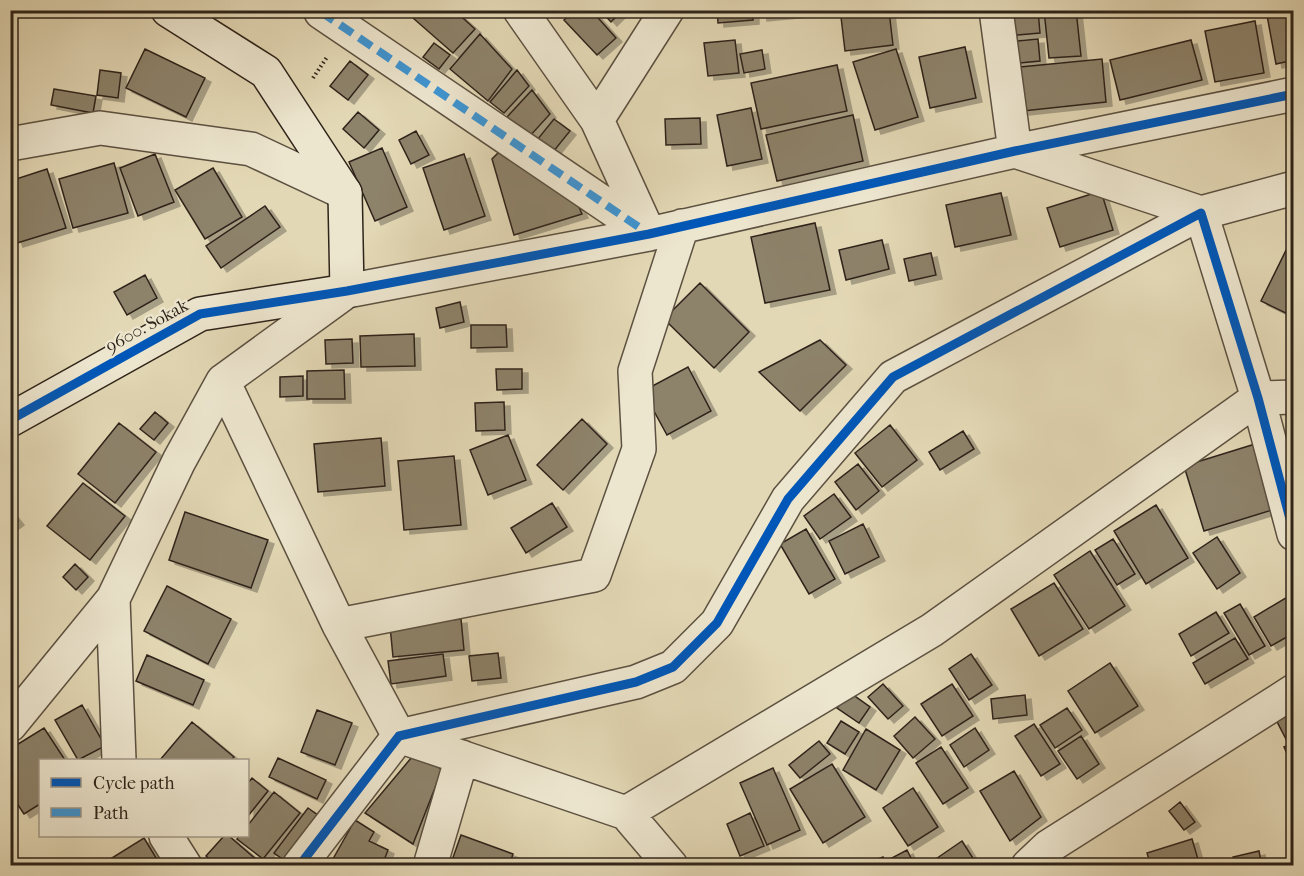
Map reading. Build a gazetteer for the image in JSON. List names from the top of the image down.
{
  "streets": {
    "street": ["9600. Sokak"]
  },
  "legend": ["Cycle path", "Path"]
}
